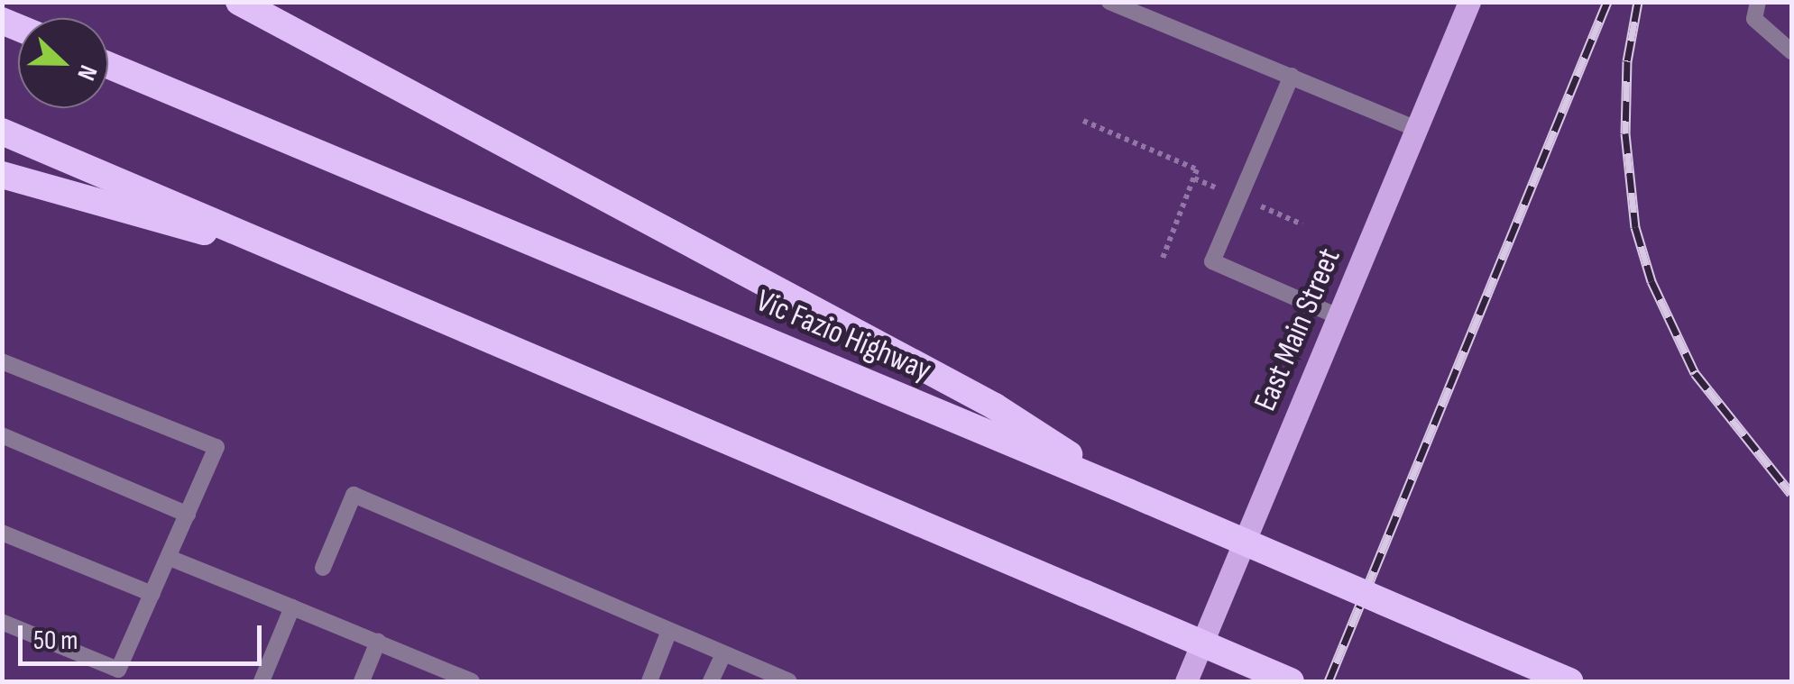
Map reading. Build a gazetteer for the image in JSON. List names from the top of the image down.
{
  "streets": {
    "highway": ["Vic Fazio Highway"],
    "main road": ["East Main Street"]
  },
  "scale_bar": "50 m",
  "north": "right"
}
